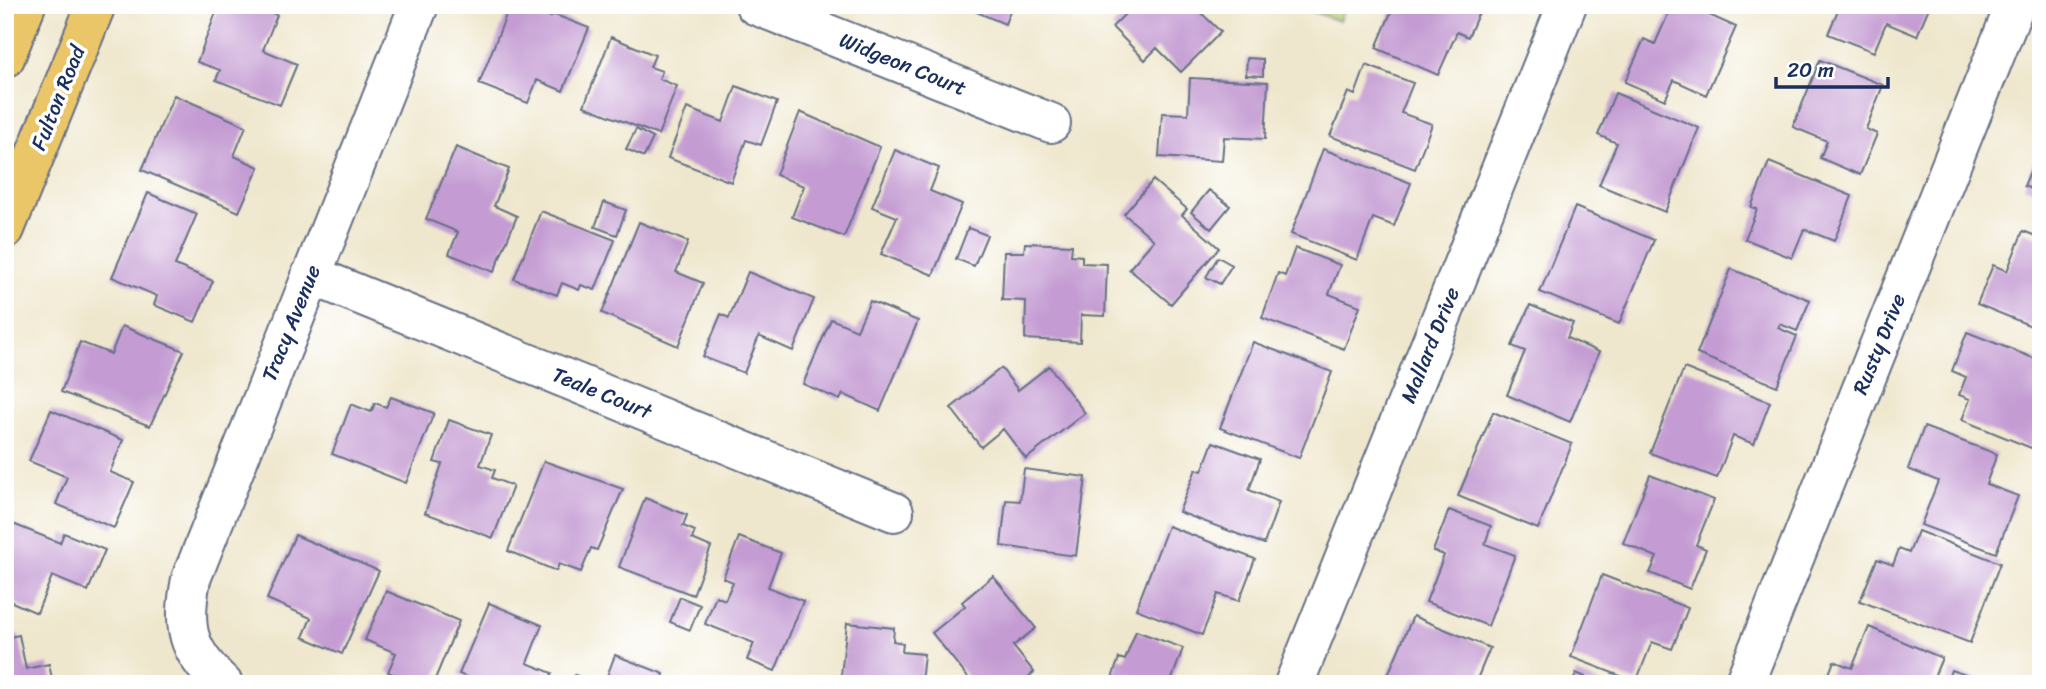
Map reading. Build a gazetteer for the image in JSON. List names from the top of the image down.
{
  "streets": {
    "main road": ["Fulton Road"],
    "street": [
      "Widgeon Court",
      "Tracy Avenue",
      "Rusty Drive",
      "Mallard Drive",
      "Teale Court"
    ]
  },
  "crossings": [
    ["Tracy Avenue", "Teale Court"]
  ],
  "scale_bar": "20 m"
}
